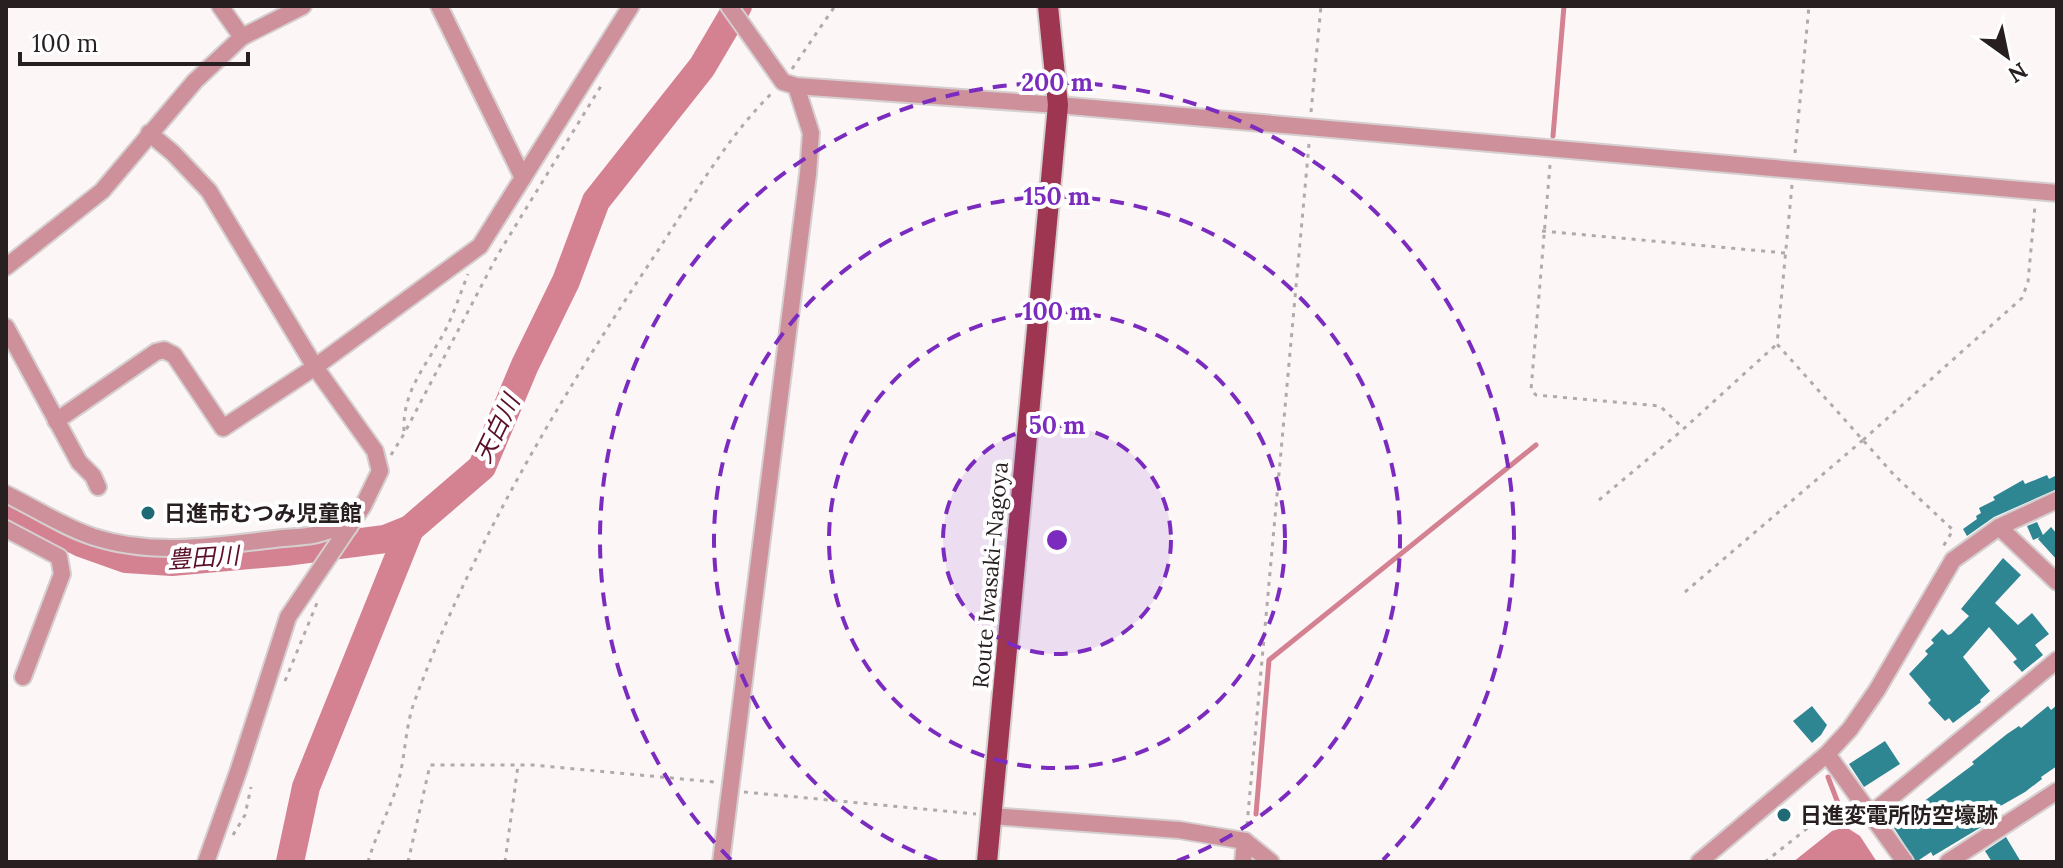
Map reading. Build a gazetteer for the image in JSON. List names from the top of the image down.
{
  "streets": {
    "main road": ["Route Iwasaki-Nagoya"]
  },
  "water": ["天白川", "豊田川"],
  "places": ["日進市むつみ児童館", "日進変電所防空壕跡"],
  "scale_bar": "100 m",
  "north": "bottom right",
  "rings": [
    "200 m",
    "150 m",
    "100 m",
    "50 m"
  ]
}
